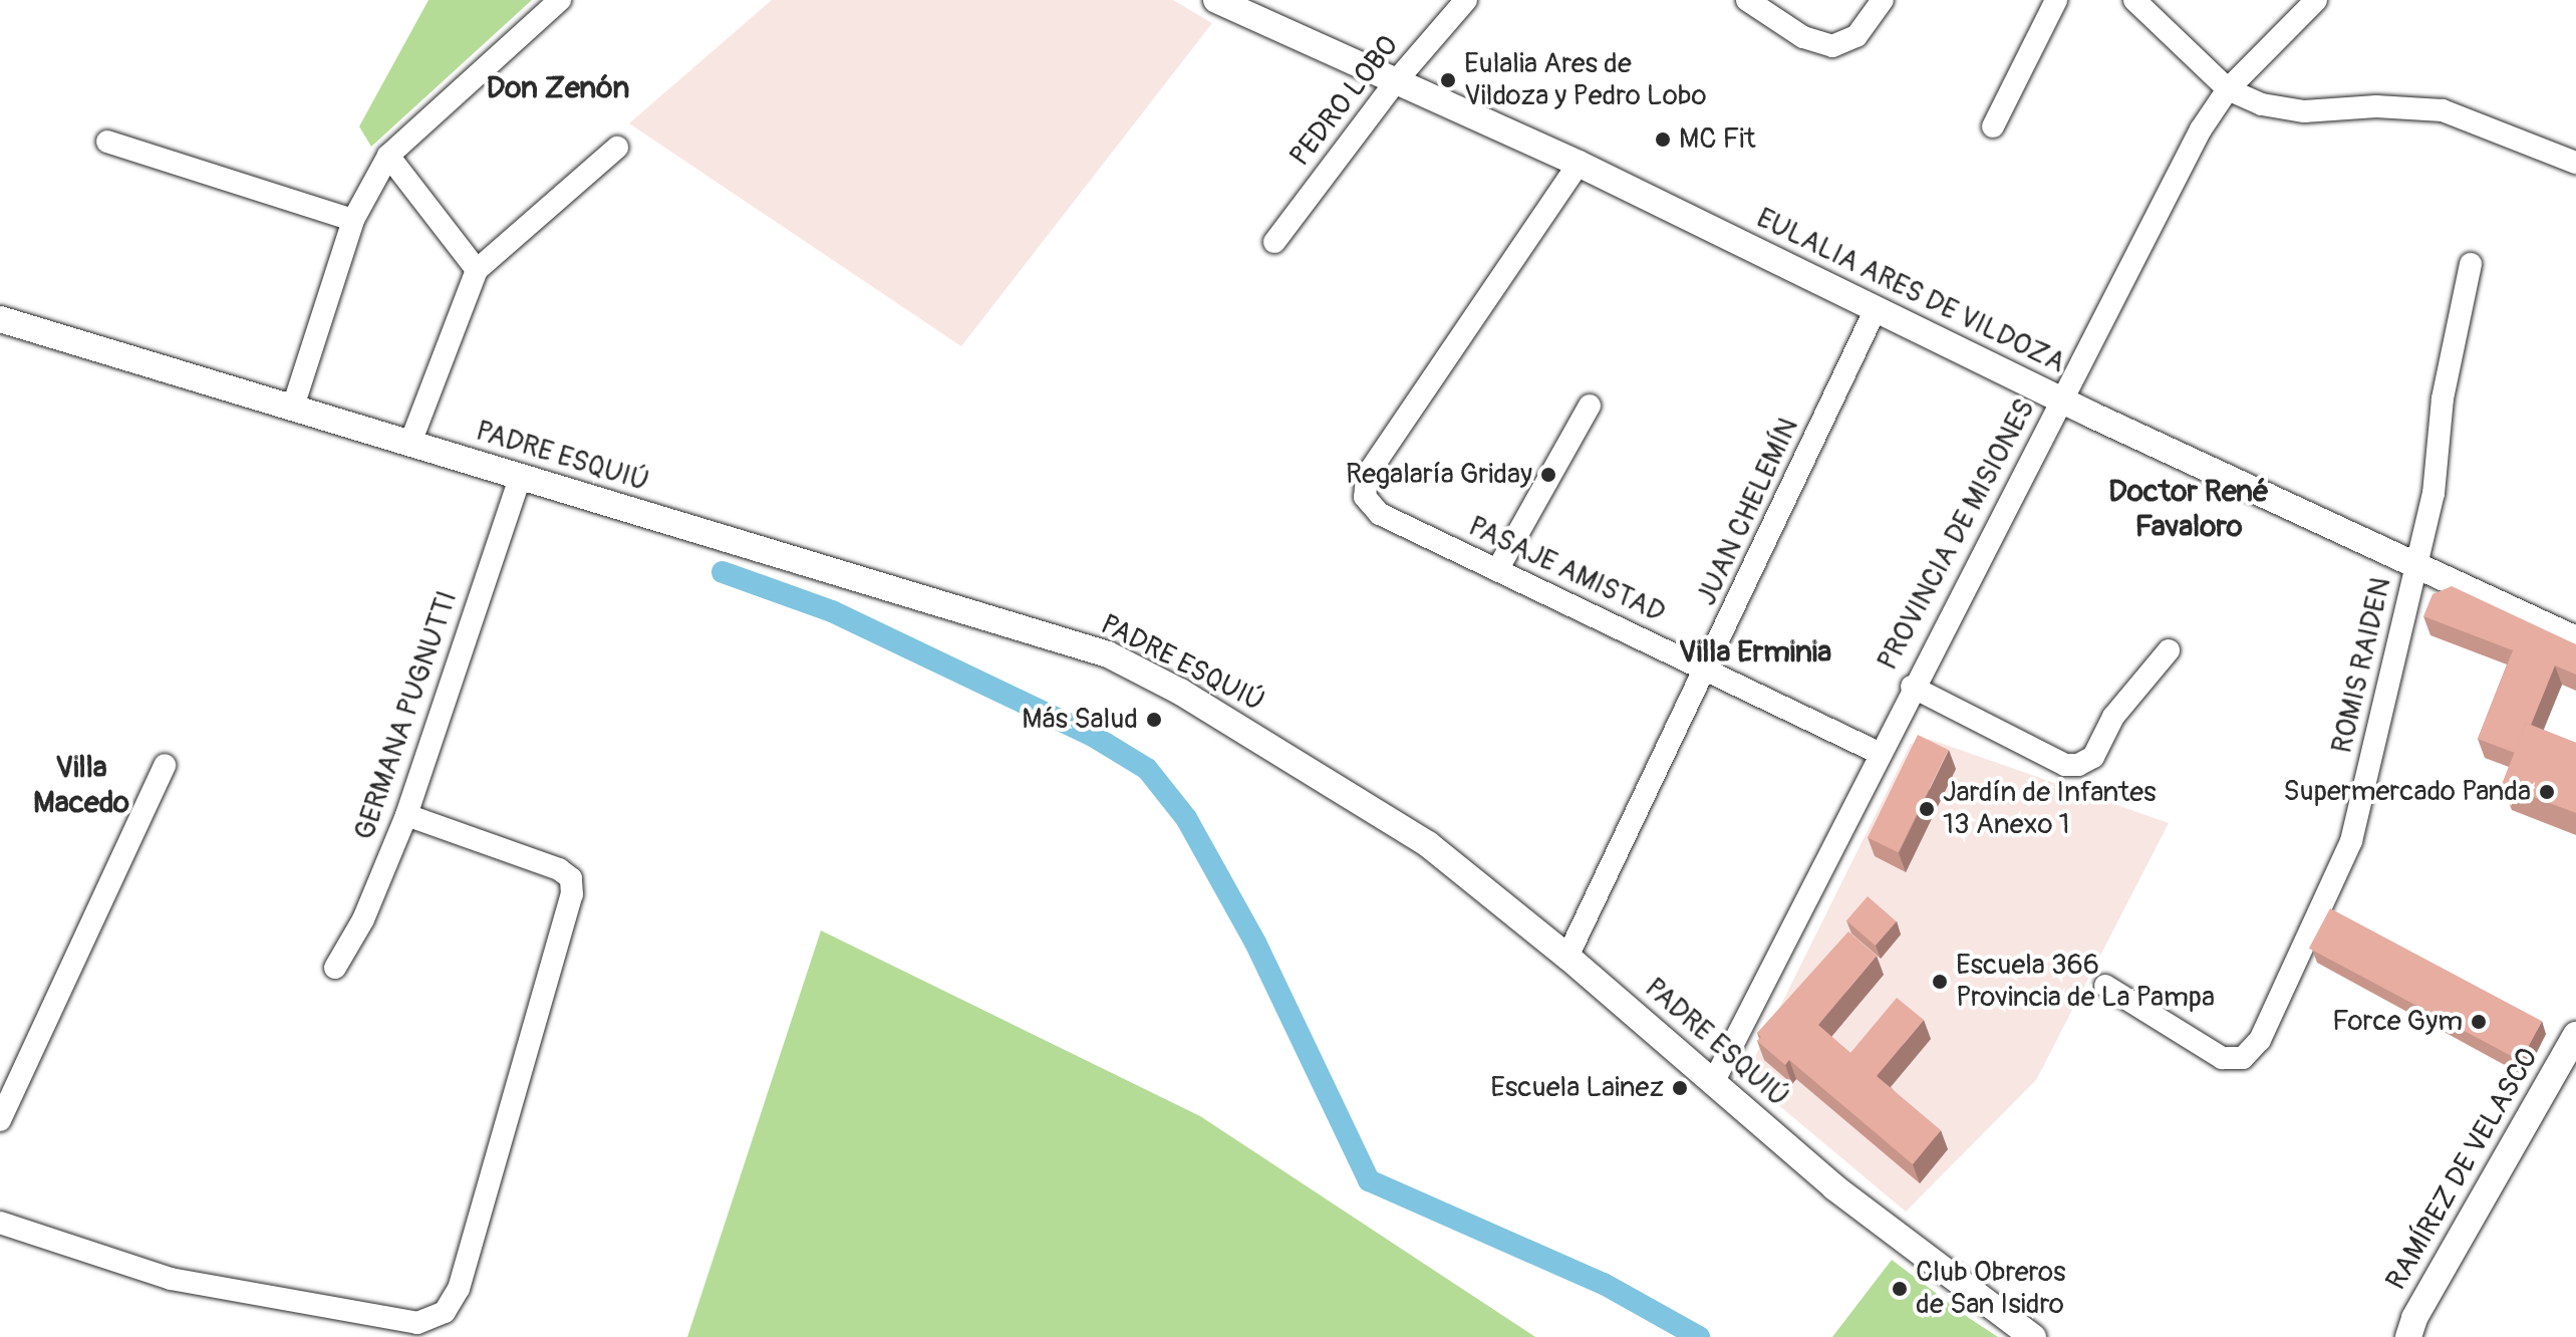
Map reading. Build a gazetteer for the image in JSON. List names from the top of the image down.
{
  "streets": {
    "street": [
      "PEDRO LOBO",
      "EULALIA ARES DE VILDOZA",
      "PADRE ESQUIÚ",
      "JUAN CHELEMÍN",
      "PROVINCIA DE MISIONES",
      "PASAJE AMISTAD",
      "ROMIS RAIDEN",
      "GERMANA PUGNUTTI",
      "RAMÍREZ DE VELASCO"
    ]
  },
  "crossings": [
    ["PEDRO LOBO", "EULALIA ARES DE VILDOZA"],
    ["EULALIA ARES DE VILDOZA", "JUAN CHELEMÍN"],
    ["EULALIA ARES DE VILDOZA", "PROVINCIA DE MISIONES"],
    ["EULALIA ARES DE VILDOZA", "PASAJE AMISTAD"],
    ["EULALIA ARES DE VILDOZA", "ROMIS RAIDEN"],
    ["PADRE ESQUIÚ", "JUAN CHELEMÍN"],
    ["PADRE ESQUIÚ", "PROVINCIA DE MISIONES"],
    ["PADRE ESQUIÚ", "GERMANA PUGNUTTI"],
    ["JUAN CHELEMÍN", "PASAJE AMISTAD"],
    ["PROVINCIA DE MISIONES", "PASAJE AMISTAD"]
  ],
  "districts": [
    "Don Zenón",
    "Doctor René Favaloro",
    "Villa Erminia",
    "Villa Macedo"
  ],
  "places": [
    "Eulalia Ares de Vildoza y Pedro Lobo",
    "MC Fit",
    "Regalaría Griday",
    "Más Salud",
    "Supermercado Panda",
    "Jardín de Infantes 13 Anexo 1",
    "Escuela 366 Provincia de La Pampa",
    "Force Gym",
    "Escuela Lainez",
    "Club Obreros de San Isidro"
  ]
}
